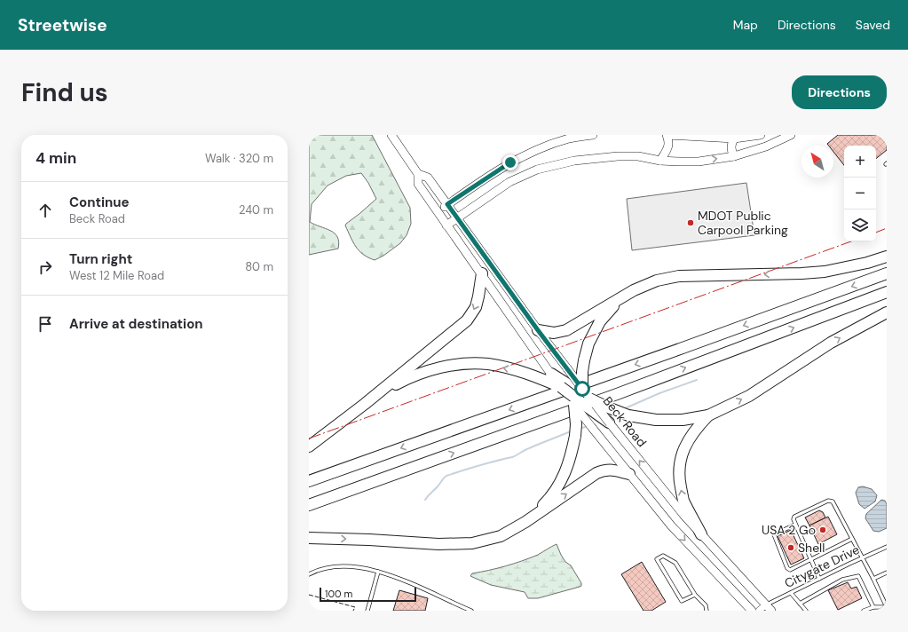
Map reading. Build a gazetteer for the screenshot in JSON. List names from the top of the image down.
{
  "streets": {
    "main road": ["Beck Road"],
    "lane": ["Citygate Drive"]
  },
  "crossings": [
    ["Beck Road", "Citygate Drive"]
  ],
  "places": ["MDOT Public Carpool Parking", "USA 2 Go", "Shell"],
  "scale_bar": "100 m",
  "north": "top left",
  "page": {
    "header": "Streetwise",
    "nav": ["Map", "Directions", "Saved"],
    "buttons": "Directions",
    "title": "Find us",
    "heading": ["4 min", "Walk · 320 m"],
    "map_buttons": ["+", "−"],
    "list": [
      ["Continue", "Beck Road", "240 m"],
      ["Turn right", "West 12 Mile Road", "80 m"],
      "Arrive at destination"
    ],
    "scale": "100 m"
  }
}
